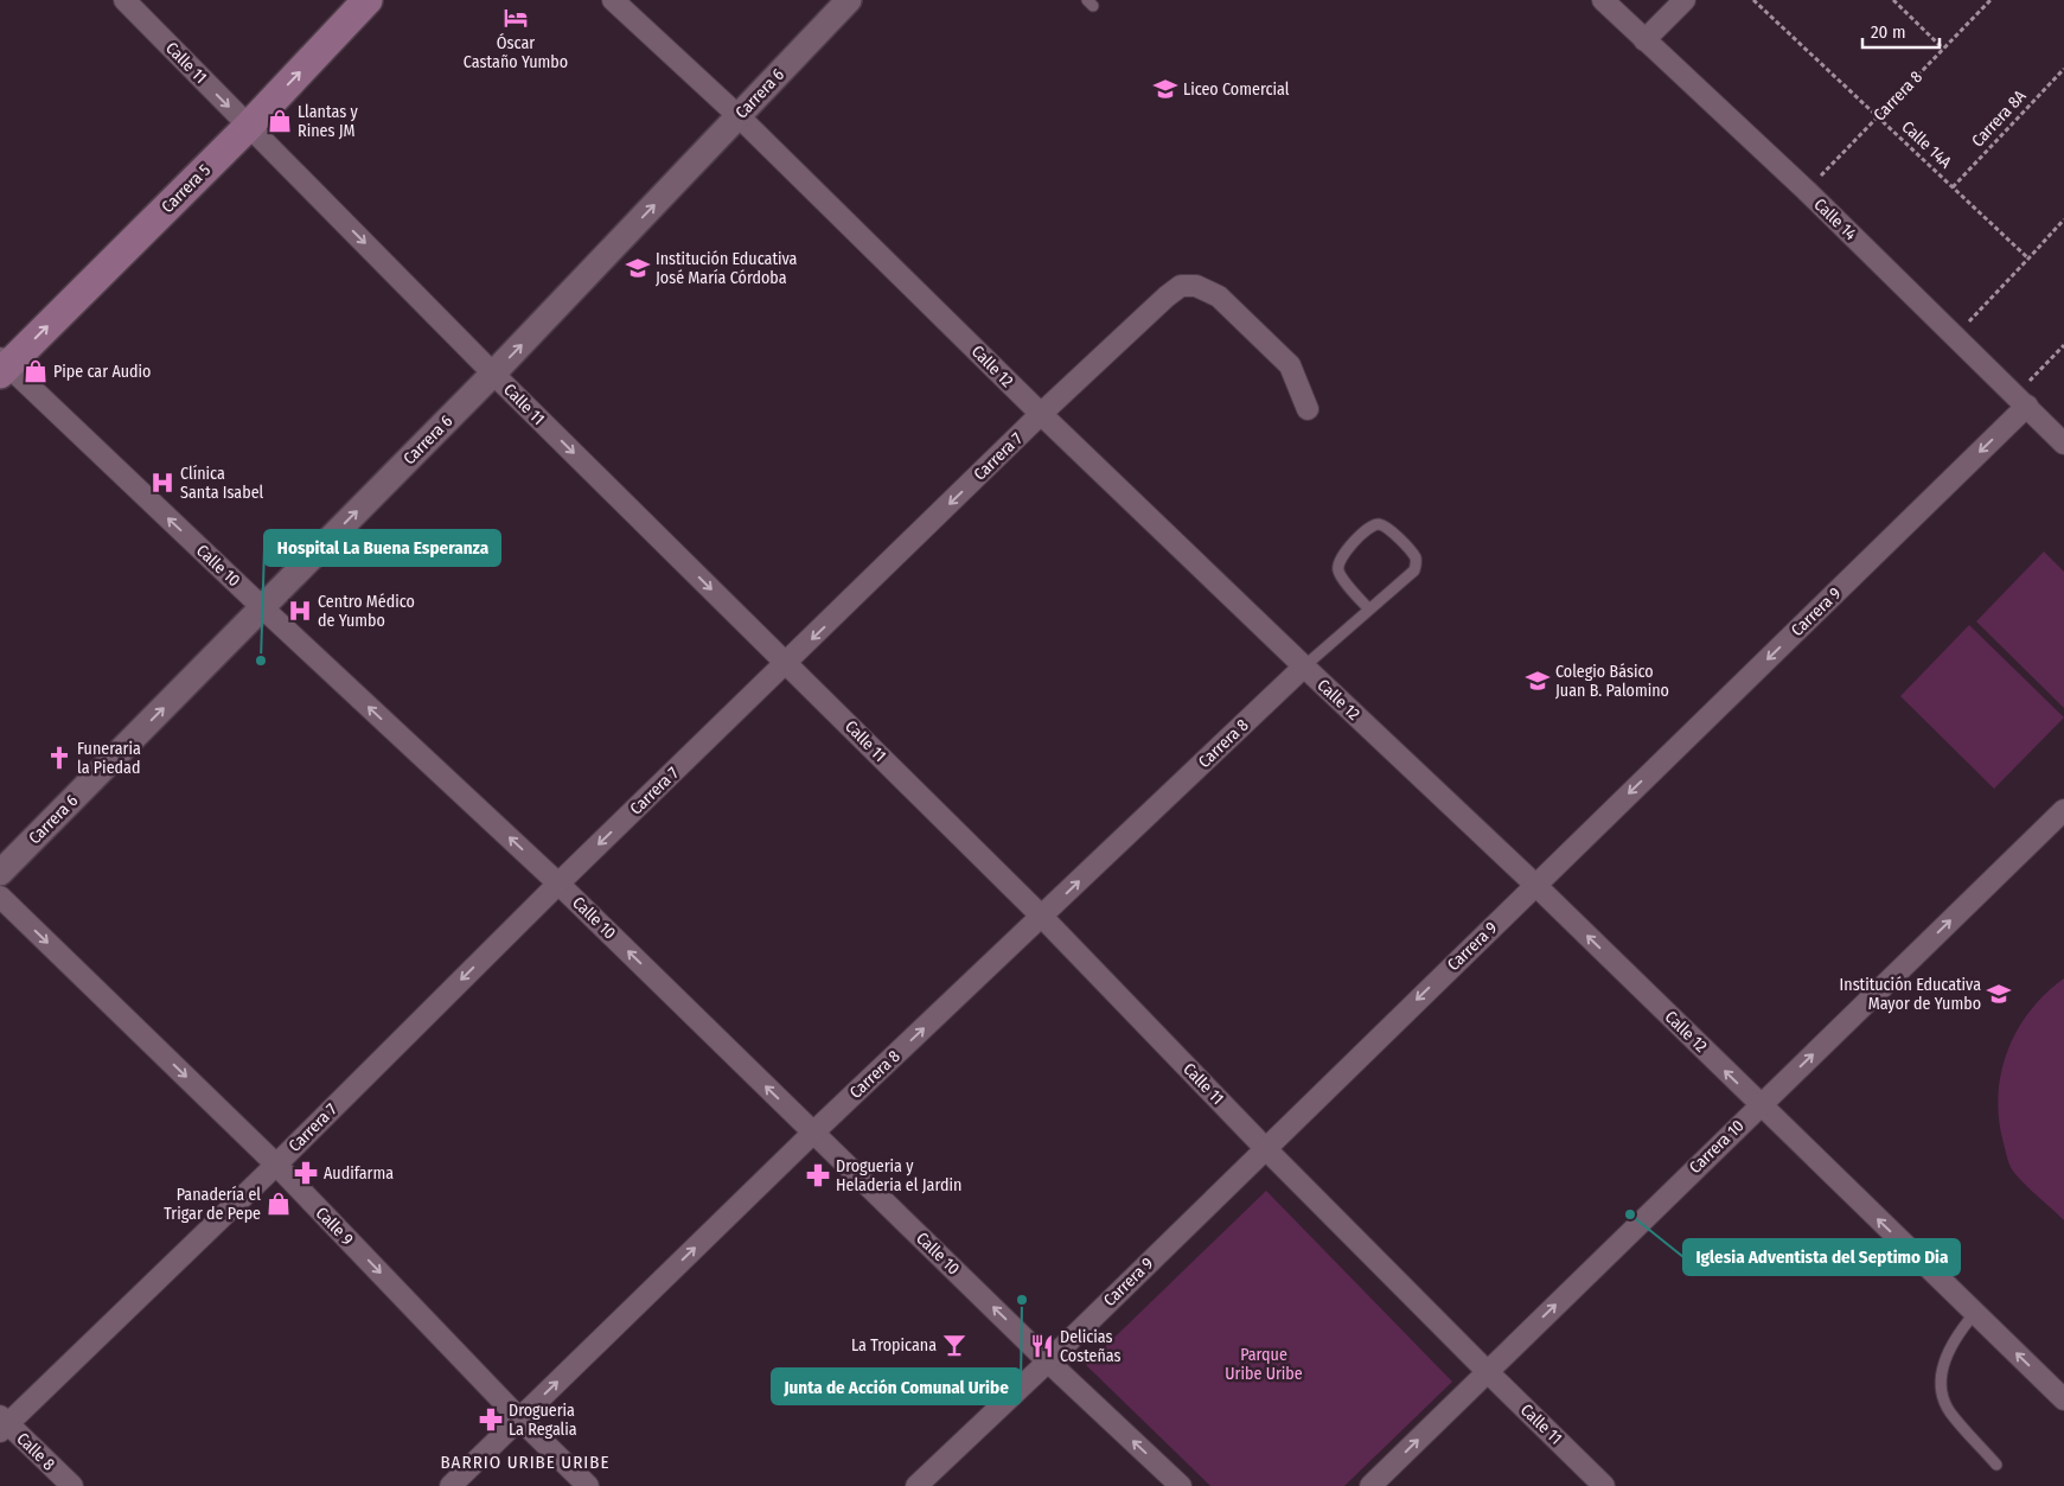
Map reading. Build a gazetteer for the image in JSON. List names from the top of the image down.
{
  "streets": {
    "main road": ["Carrera 5"],
    "street": [
      "Calle 11",
      "Carrera 6",
      "Carrera 8",
      "Calle 14",
      "Calle 12",
      "Carrera 7",
      "Calle 10",
      "Carrera 9",
      "Carrera 10",
      "Calle 9",
      "Calle 8"
    ],
    "path": ["Carrera 8A", "Calle 14A"]
  },
  "crossings": [
    ["Calle 11", "Carrera 6"],
    ["Calle 11", "Carrera 8"],
    ["Calle 11", "Carrera 5"],
    ["Calle 11", "Carrera 7"],
    ["Calle 11", "Carrera 9"],
    ["Calle 11", "Carrera 10"],
    ["Carrera 6", "Calle 12"],
    ["Carrera 6", "Calle 10"],
    ["Carrera 8", "Calle 14A"],
    ["Carrera 8", "Calle 14"],
    ["Carrera 8", "Calle 12"],
    ["Carrera 8", "Calle 10"],
    ["Carrera 8", "Calle 9"],
    ["Carrera 8A", "Calle 14A"],
    ["Carrera 5", "Calle 10"],
    ["Calle 14", "Carrera 9"],
    ["Calle 12", "Carrera 7"],
    ["Calle 12", "Carrera 9"],
    ["Calle 12", "Carrera 10"],
    ["Carrera 7", "Calle 10"],
    ["Carrera 7", "Calle 9"],
    ["Carrera 7", "Calle 8"],
    ["Calle 10", "Carrera 9"]
  ],
  "one_way": [
    "Calle 11",
    "Carrera 6",
    "Carrera 8",
    "Carrera 5",
    "Calle 12",
    "Carrera 7",
    "Calle 10",
    "Carrera 9",
    "Carrera 10",
    "Calle 9"
  ],
  "districts": ["BARRIO URIBE URIBE"],
  "parks": ["Parque Uribe Uribe"],
  "places": {
    "hotel": ["Óscar Castaño Yumbo"],
    "school or university": [
      "Liceo Comercial",
      "Institución Educativa José María Córdoba",
      "Colegio Básico Juan B. Palomino",
      "Institución Educativa Mayor de Yumbo"
    ],
    "shop": ["Llantas y Rines JM", "Pipe car Audio", "Panadería el Trigar de Pepe"],
    "hospital": ["Clínica Santa Isabel", "Centro Médico de Yumbo"],
    "other": ["Hospital La Buena Esperanza", "Iglesia Adventista del Septimo Dia", "Junta de Acción Comunal Uribe"],
    "church": ["Funeraria la Piedad"],
    "pharmacy": ["Audifarma", "Drogueria y Heladeria el Jardin", "Drogueria La Regalia"],
    "bar": ["La Tropicana"],
    "restaurant": ["Delicias Costeñas"]
  },
  "scale_bar": "20 m"
}
